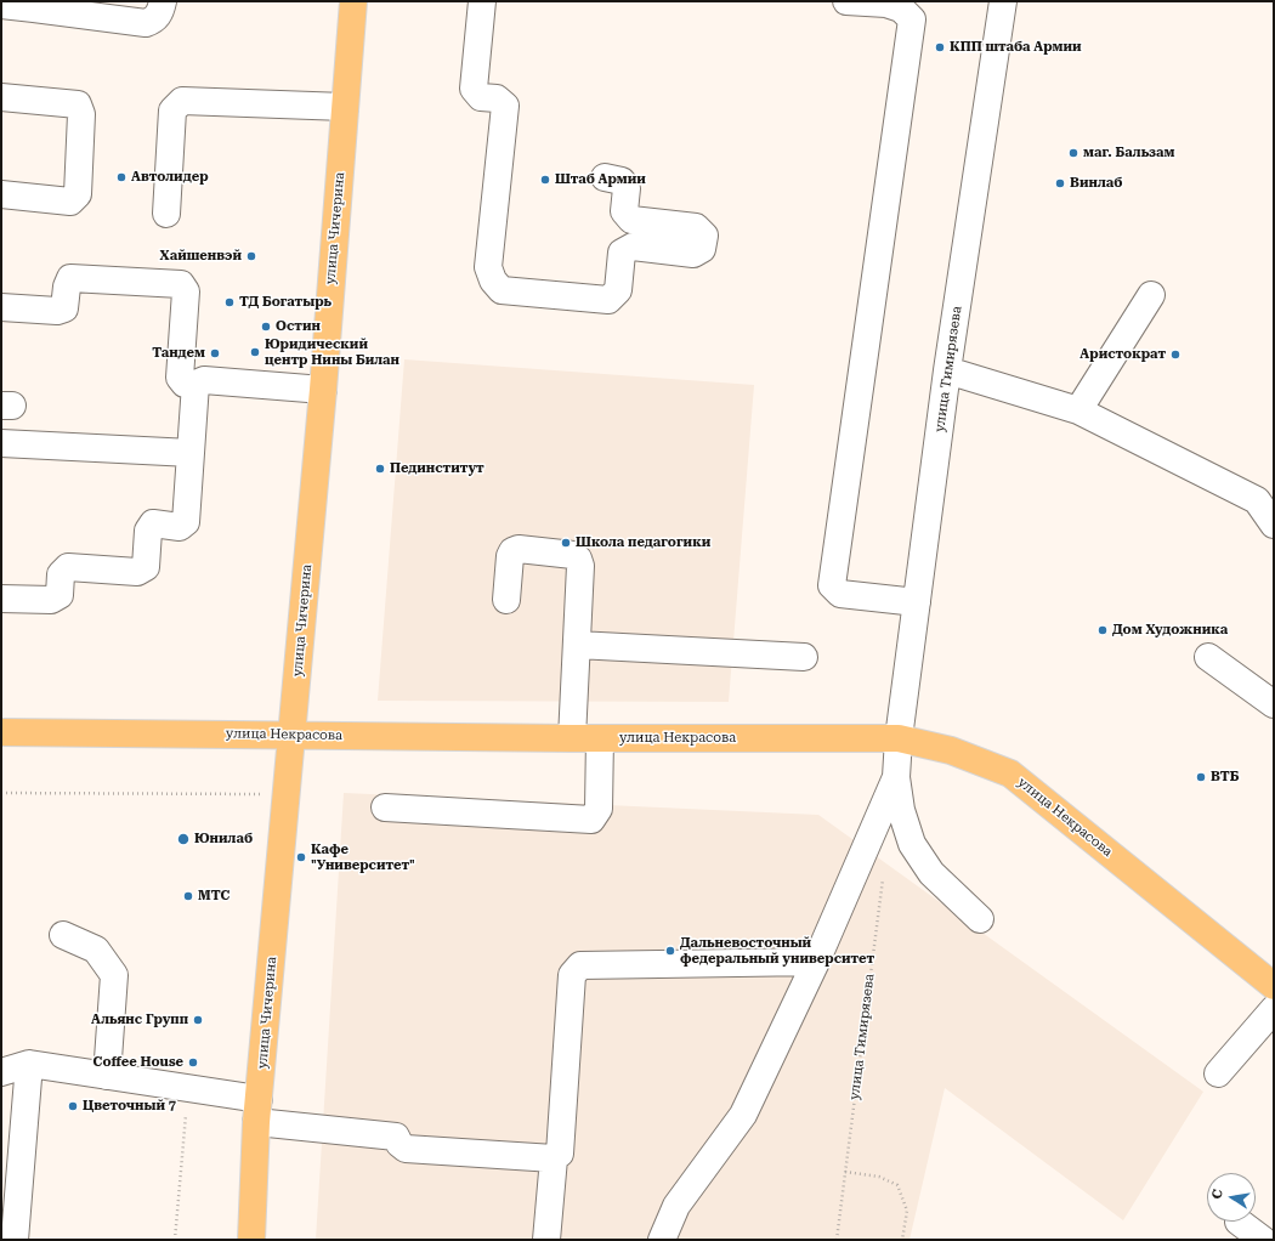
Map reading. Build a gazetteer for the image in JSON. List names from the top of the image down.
{
  "streets": {
    "main road": ["улица Чичерина", "улица Некрасова"],
    "street": ["улица Тимирязева"]
  },
  "crossings": [
    ["улица Чичерина", "улица Некрасова"],
    ["улица Тимирязева", "улица Некрасова"]
  ],
  "places": [
    "КПП штаба Армии",
    "маг. Бальзам",
    "Автолидер",
    "Штаб Армии",
    "Винлаб",
    "Хайшенвэй",
    "ТД Богатырь",
    "Остин",
    "Юридический центр Нины Билан",
    "Тандем",
    "Аристократ",
    "Пединститут",
    "Школа педагогики",
    "Дом Художника",
    "ВТБ",
    "Юнилаб",
    "Кафе \"Университет\"",
    "МТС",
    "Дальневосточный федеральный университет",
    "Альянс Групп",
    "Coffee House",
    "Цветочный 7"
  ],
  "north": "left"
}
